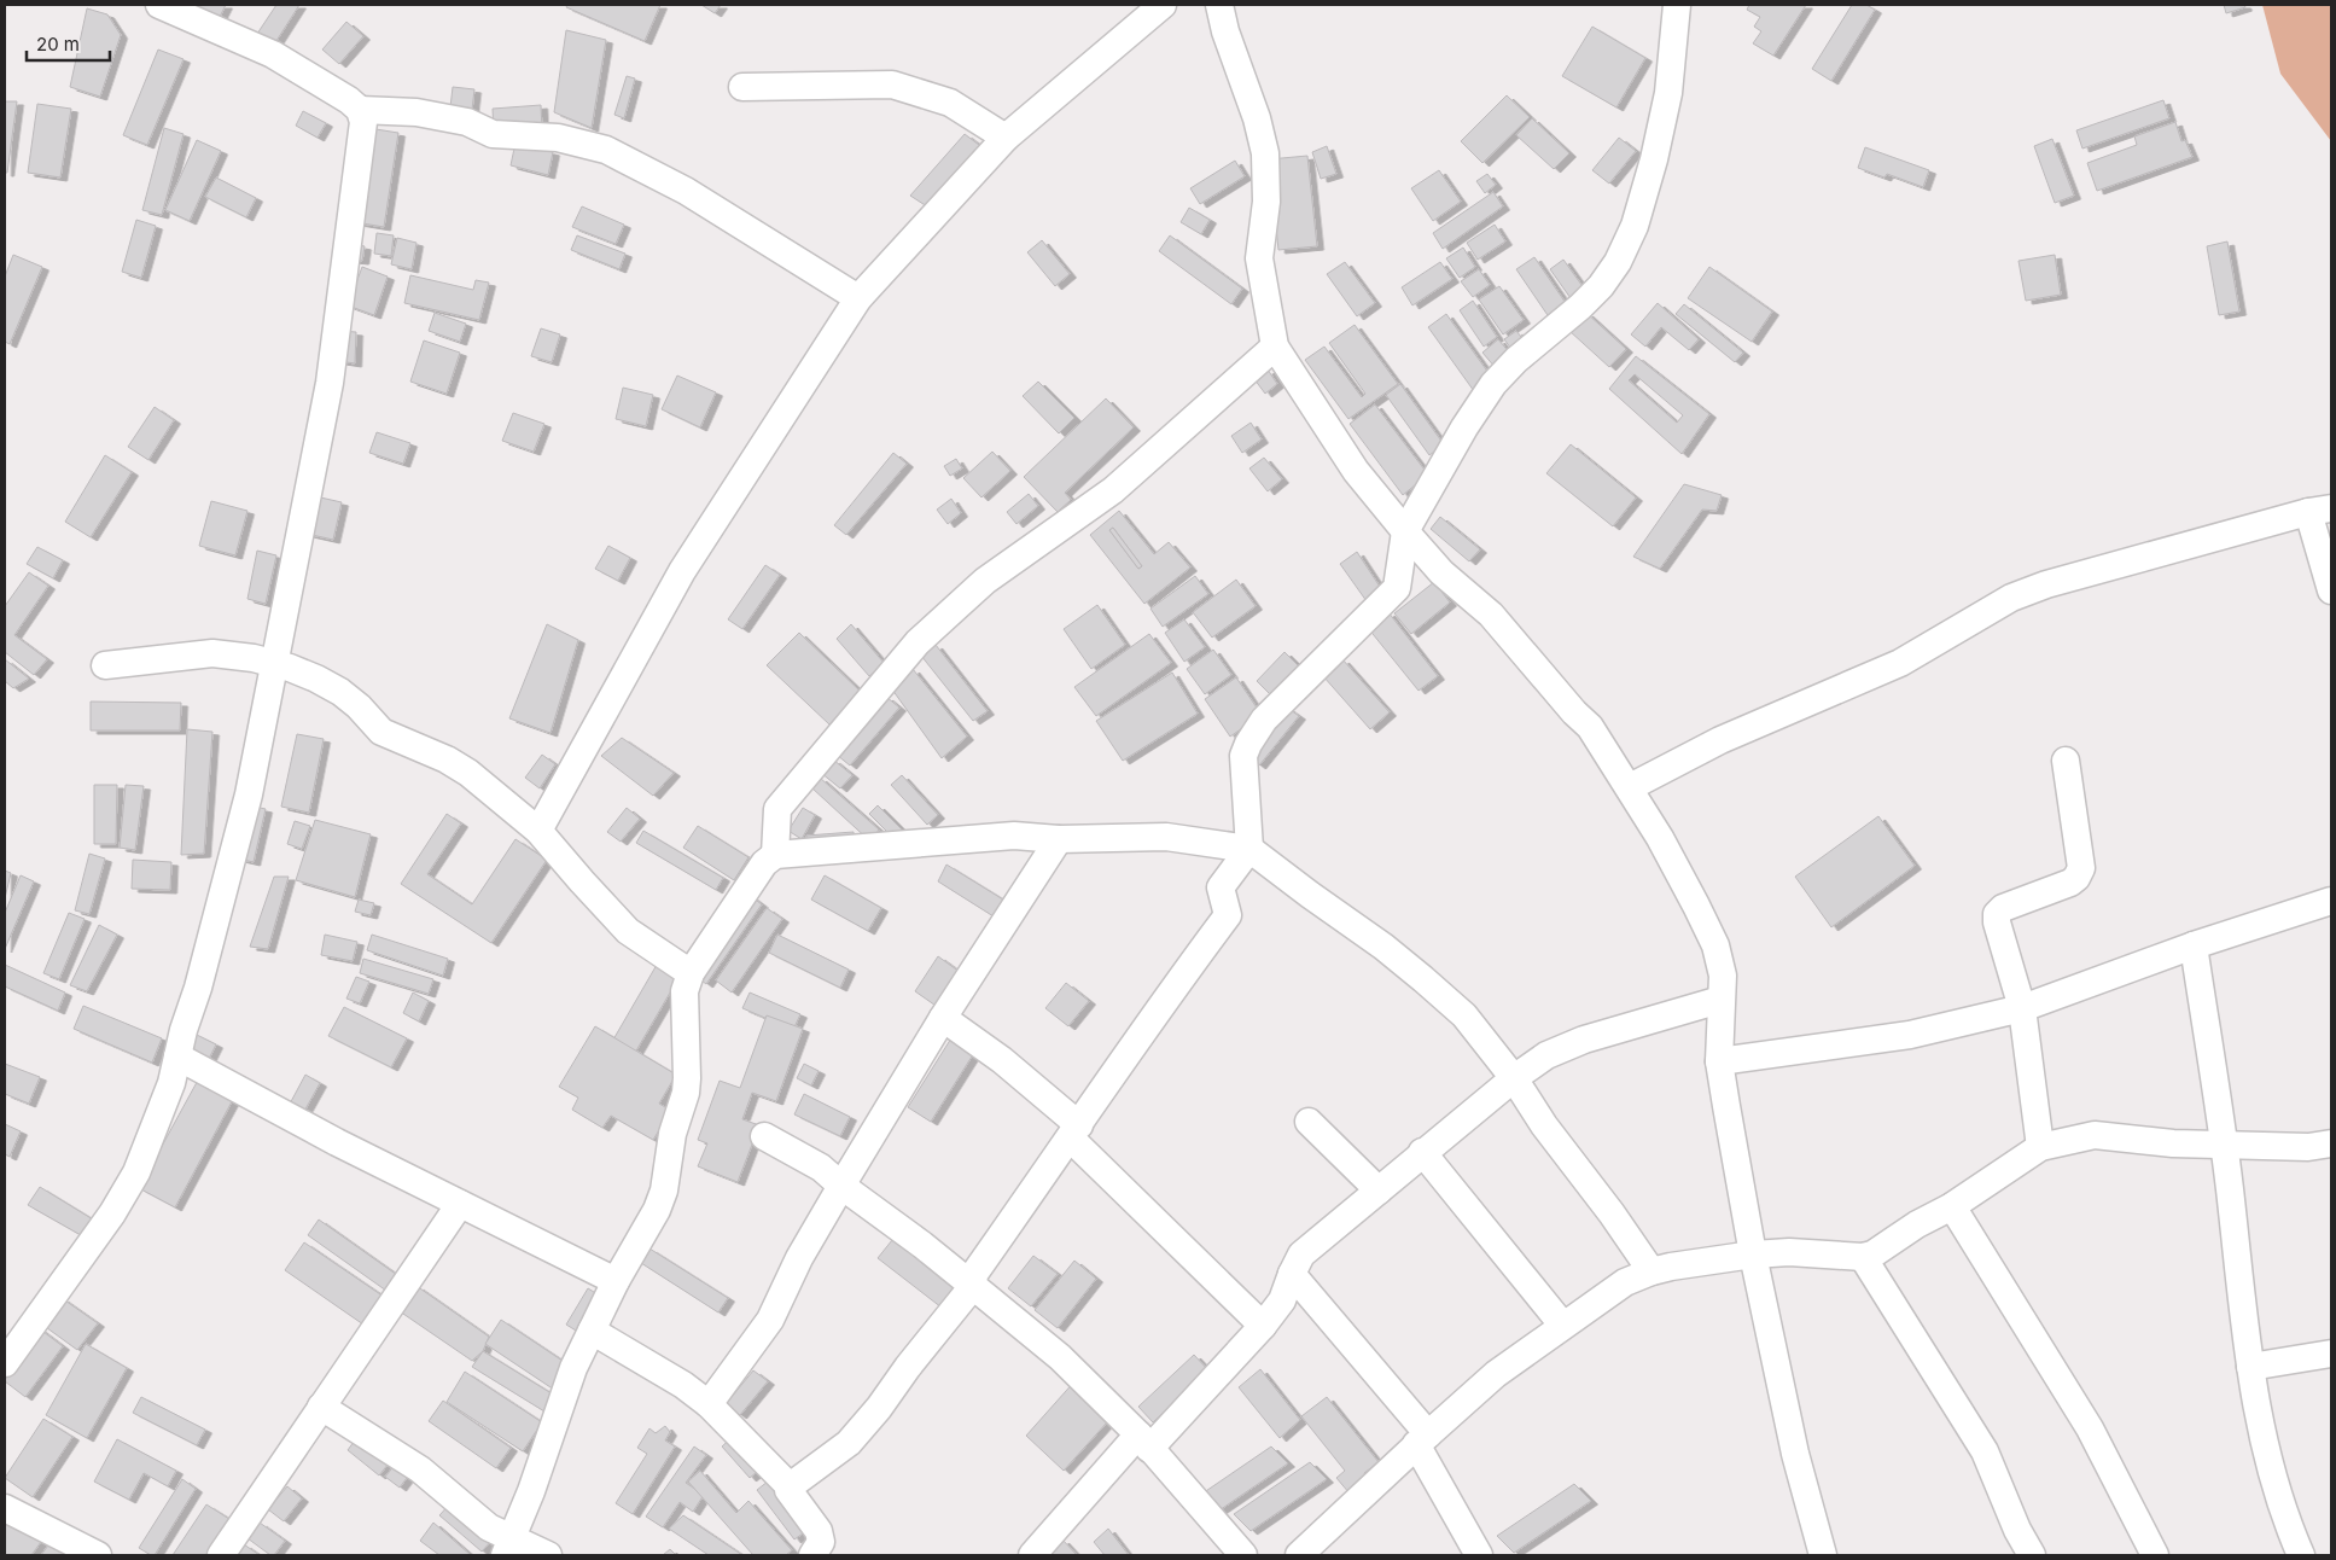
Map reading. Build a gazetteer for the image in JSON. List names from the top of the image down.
{
  "scale_bar": "20 m"
}
